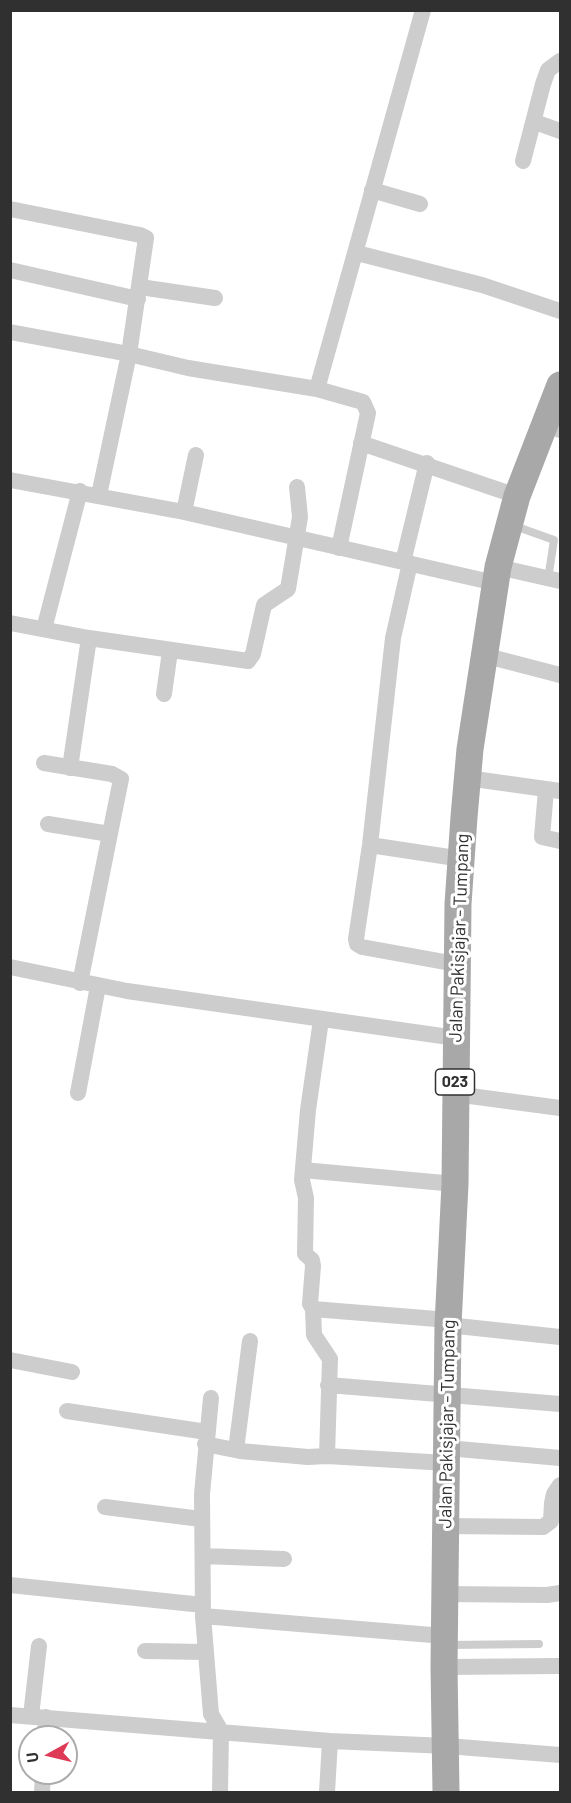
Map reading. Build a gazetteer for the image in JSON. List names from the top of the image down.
{
  "streets": {
    "main road": ["Jalan Pakisjajar - Tumpang", "023"]
  },
  "north": "left"
}
